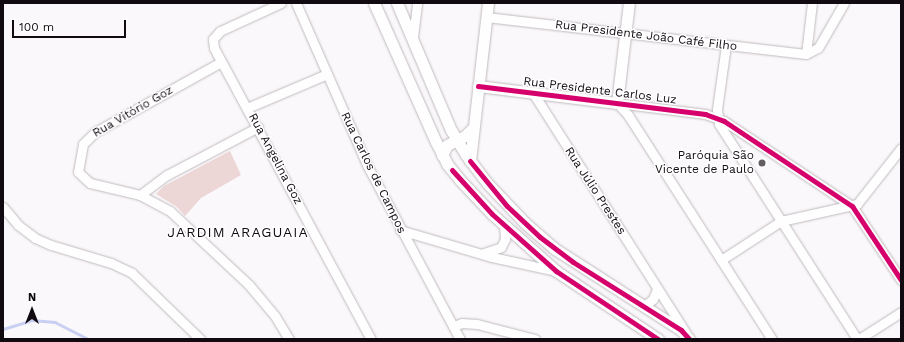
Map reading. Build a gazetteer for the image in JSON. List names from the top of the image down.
{
  "streets": {
    "street": [
      "Rua Presidente João Café Filho",
      "Rua Presidente Carlos Luz",
      "Rua Vitório Goz",
      "Rua Angelina Goz",
      "Rua Carlos de Campos",
      "Rua Júlio Prestes"
    ]
  },
  "crossings": [
    ["Rua Presidente Carlos Luz", "Rua Júlio Prestes"],
    ["Rua Vitório Goz", "Rua Angelina Goz"]
  ],
  "districts": ["JARDIM ARAGUAIA"],
  "places": ["Paróquia São Vicente de Paulo"],
  "scale_bar": "100 m",
  "north": "top"
}
